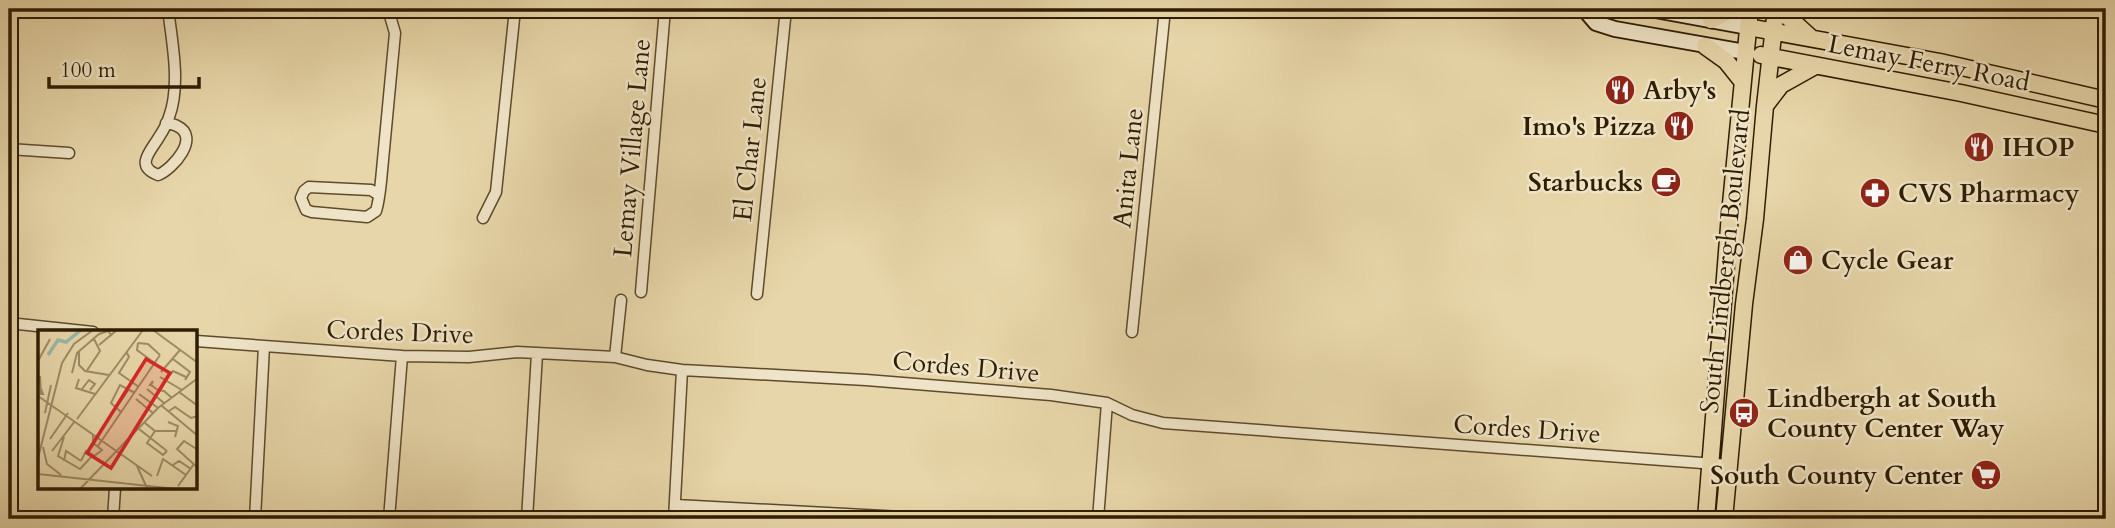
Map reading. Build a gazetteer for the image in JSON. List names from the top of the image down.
{
  "streets": {
    "main road": ["Lemay Ferry Road", "South Lindbergh Boulevard"],
    "street": [
      "Lemay Village Lane",
      "El Char Lane",
      "Anita Lane",
      "Cordes Drive"
    ]
  },
  "crossings": [
    ["Lemay Ferry Road", "South Lindbergh Boulevard"],
    ["South Lindbergh Boulevard", "Cordes Drive"]
  ],
  "places": {
    "restaurant": ["Arby's", "Imo's Pizza", "IHOP"],
    "cafe": ["Starbucks"],
    "pharmacy": ["CVS Pharmacy"],
    "shop": ["Cycle Gear"],
    "bus stop": ["Lindbergh at South County Center Way"],
    "supermarket": ["South County Center"]
  },
  "scale_bar": "100 m"
}
